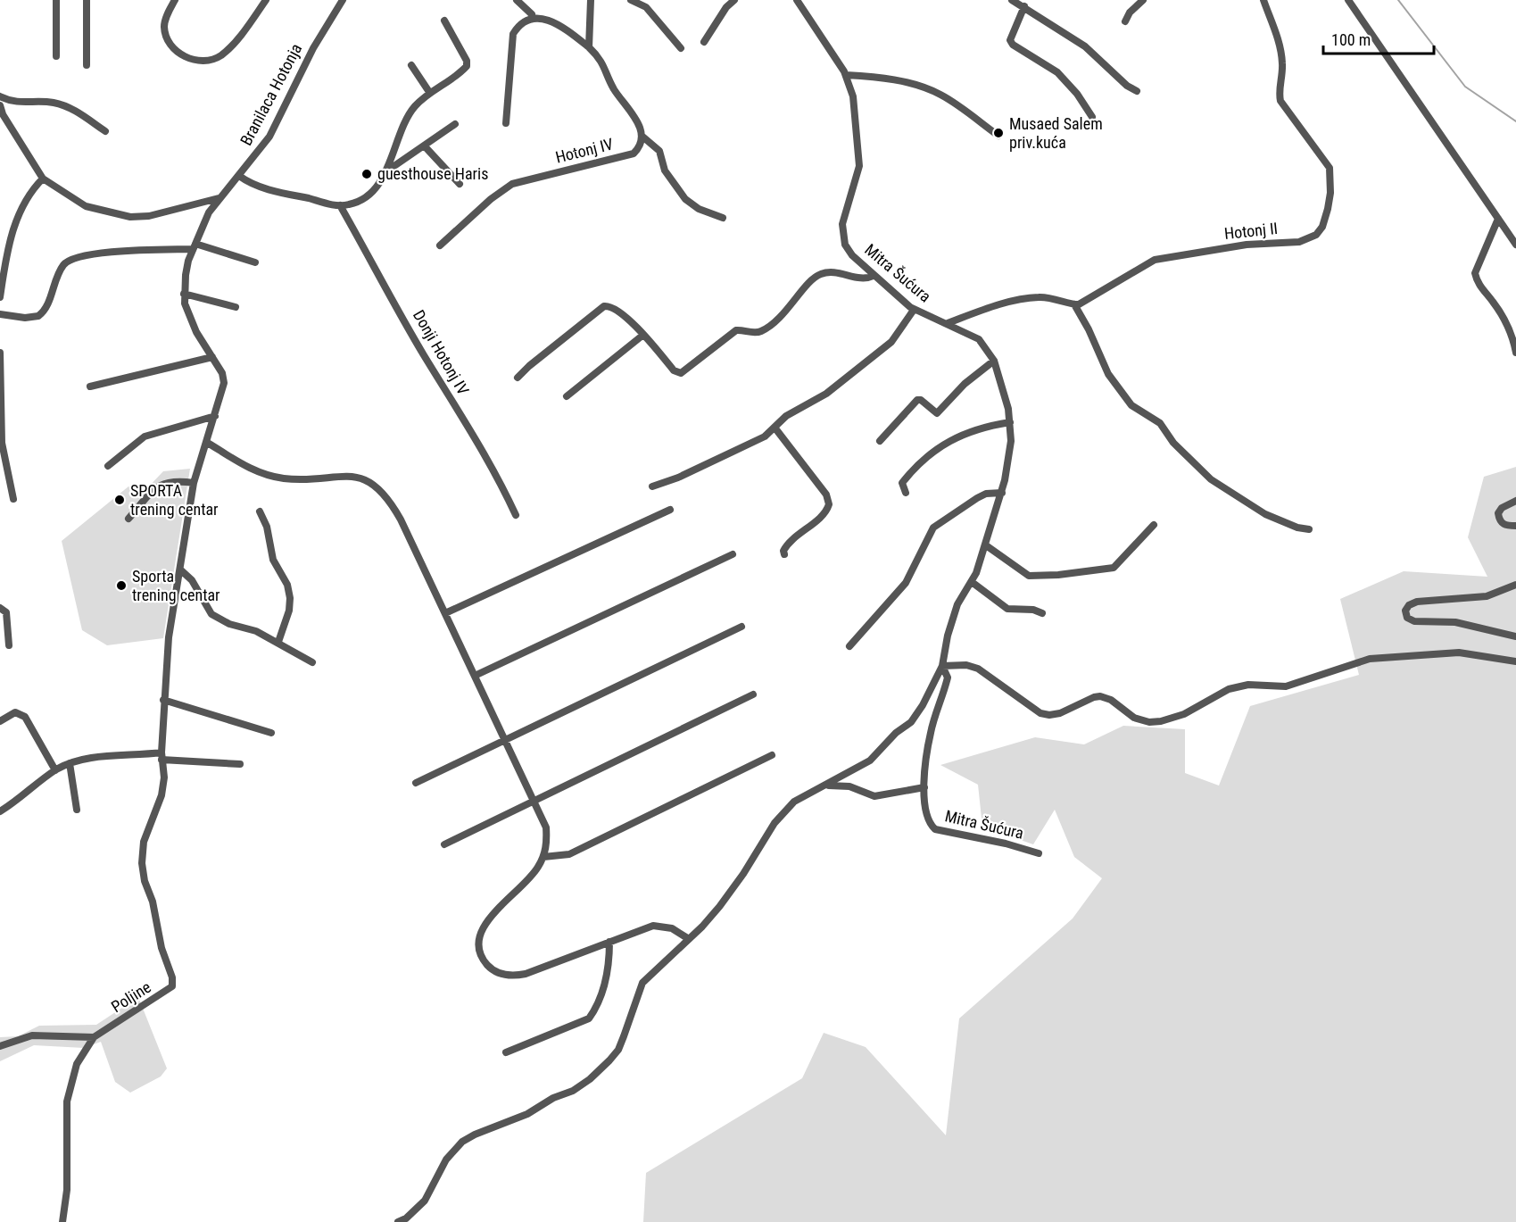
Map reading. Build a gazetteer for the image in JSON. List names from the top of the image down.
{
  "streets": {
    "street": [
      "Branilaca Hotonja",
      "Hotonj IV",
      "Hotonj II",
      "Mitra Šućura",
      "Donji Hotonj IV",
      "Poljine"
    ]
  },
  "crossings": [
    ["Branilaca Hotonja", "Poljine"]
  ],
  "places": [
    "Musaed Salem priv.kuća",
    "guesthouse Haris",
    "SPORTA trening centar",
    "Sporta trening centar"
  ],
  "scale_bar": "100 m"
}
